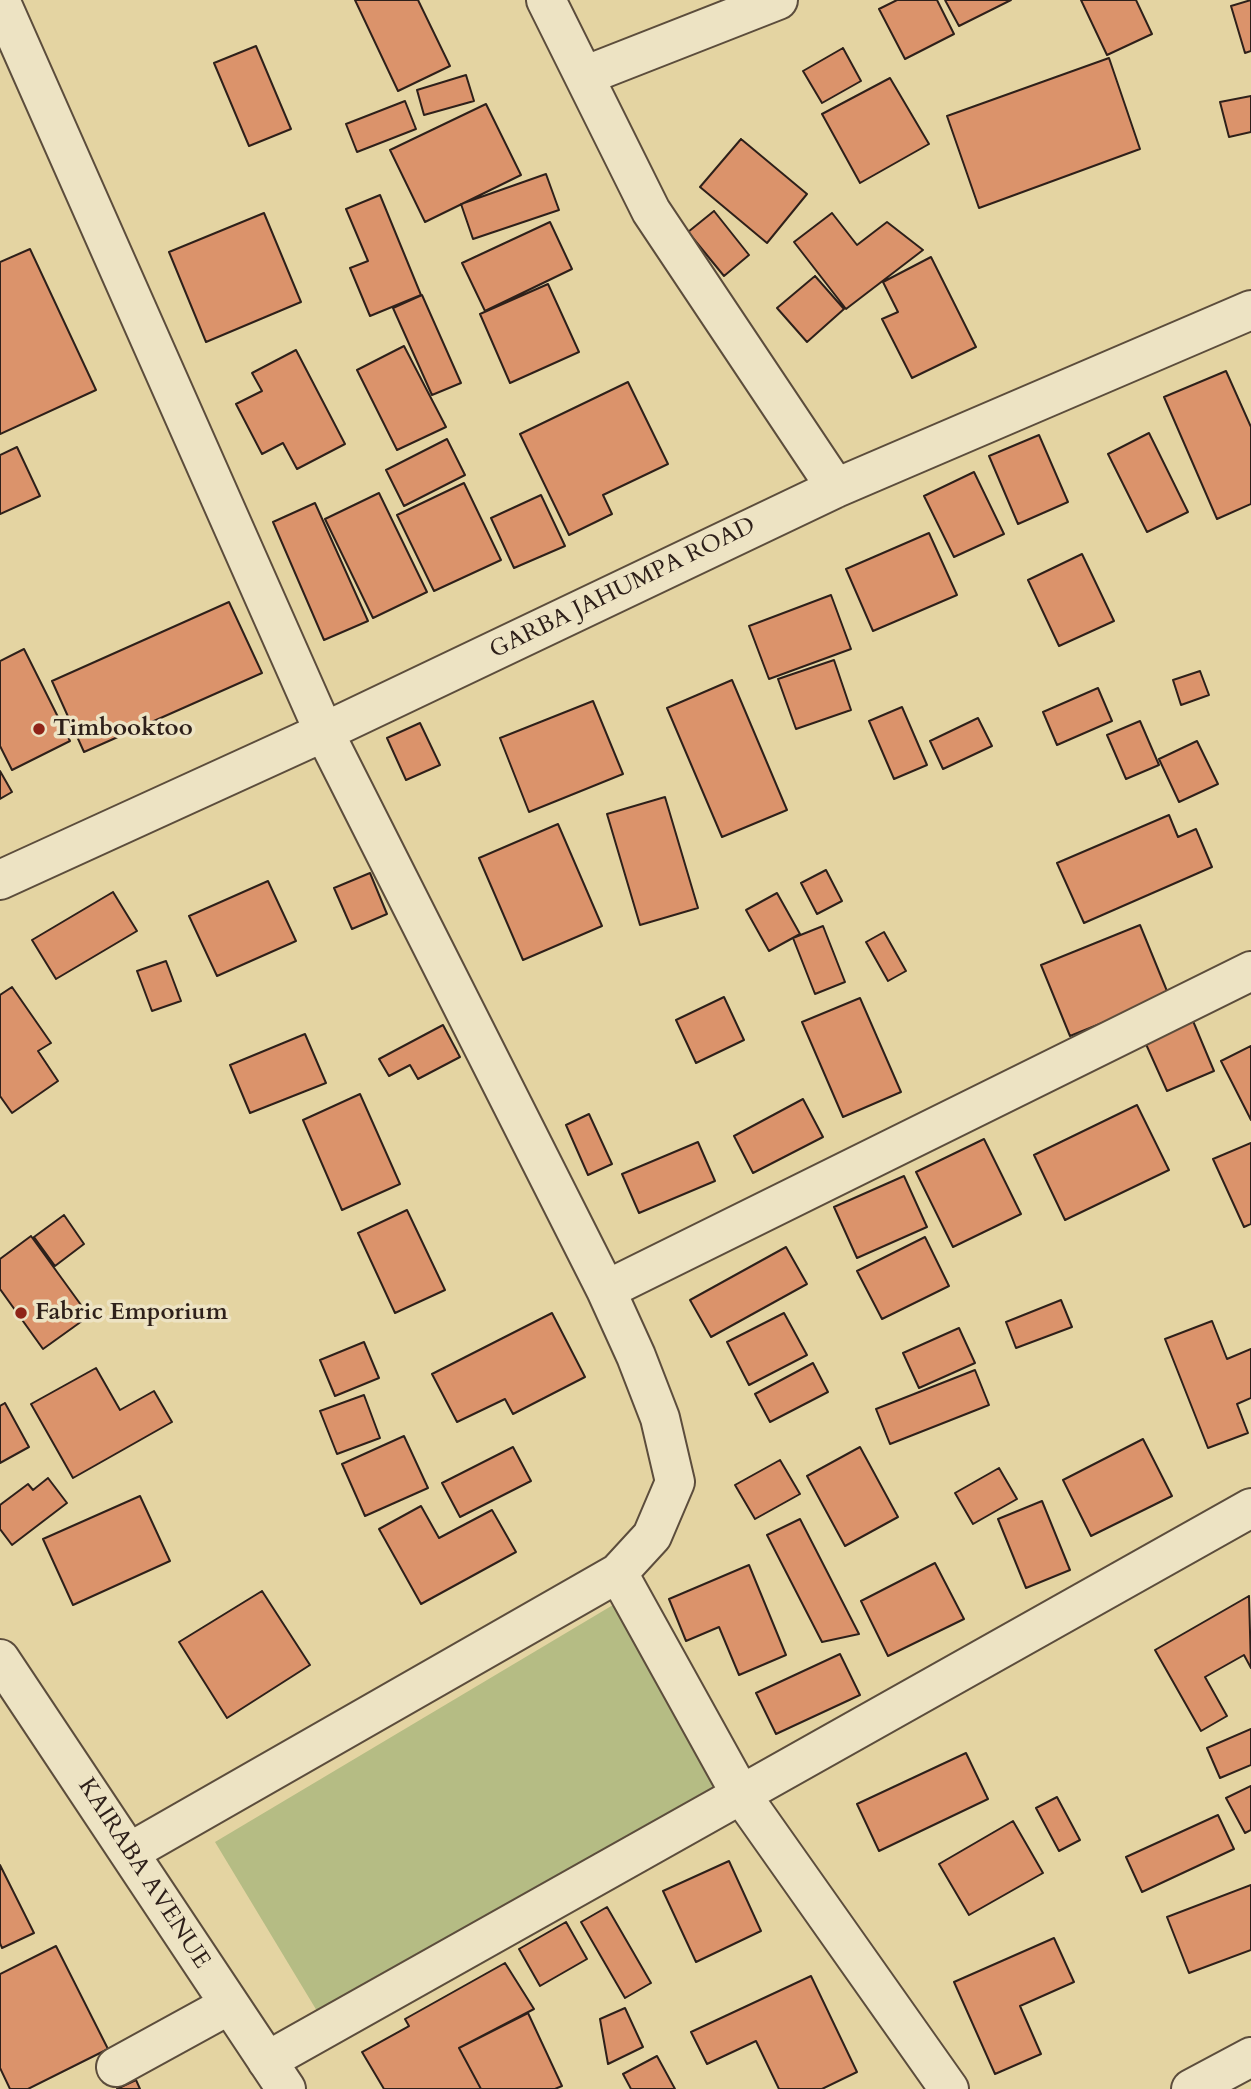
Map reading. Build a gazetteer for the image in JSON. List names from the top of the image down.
{
  "streets": {
    "street": ["GARBA JAHUMPA ROAD", "KAIRABA AVENUE"]
  },
  "places": ["Timbooktoo", "Fabric Emporium"]
}
